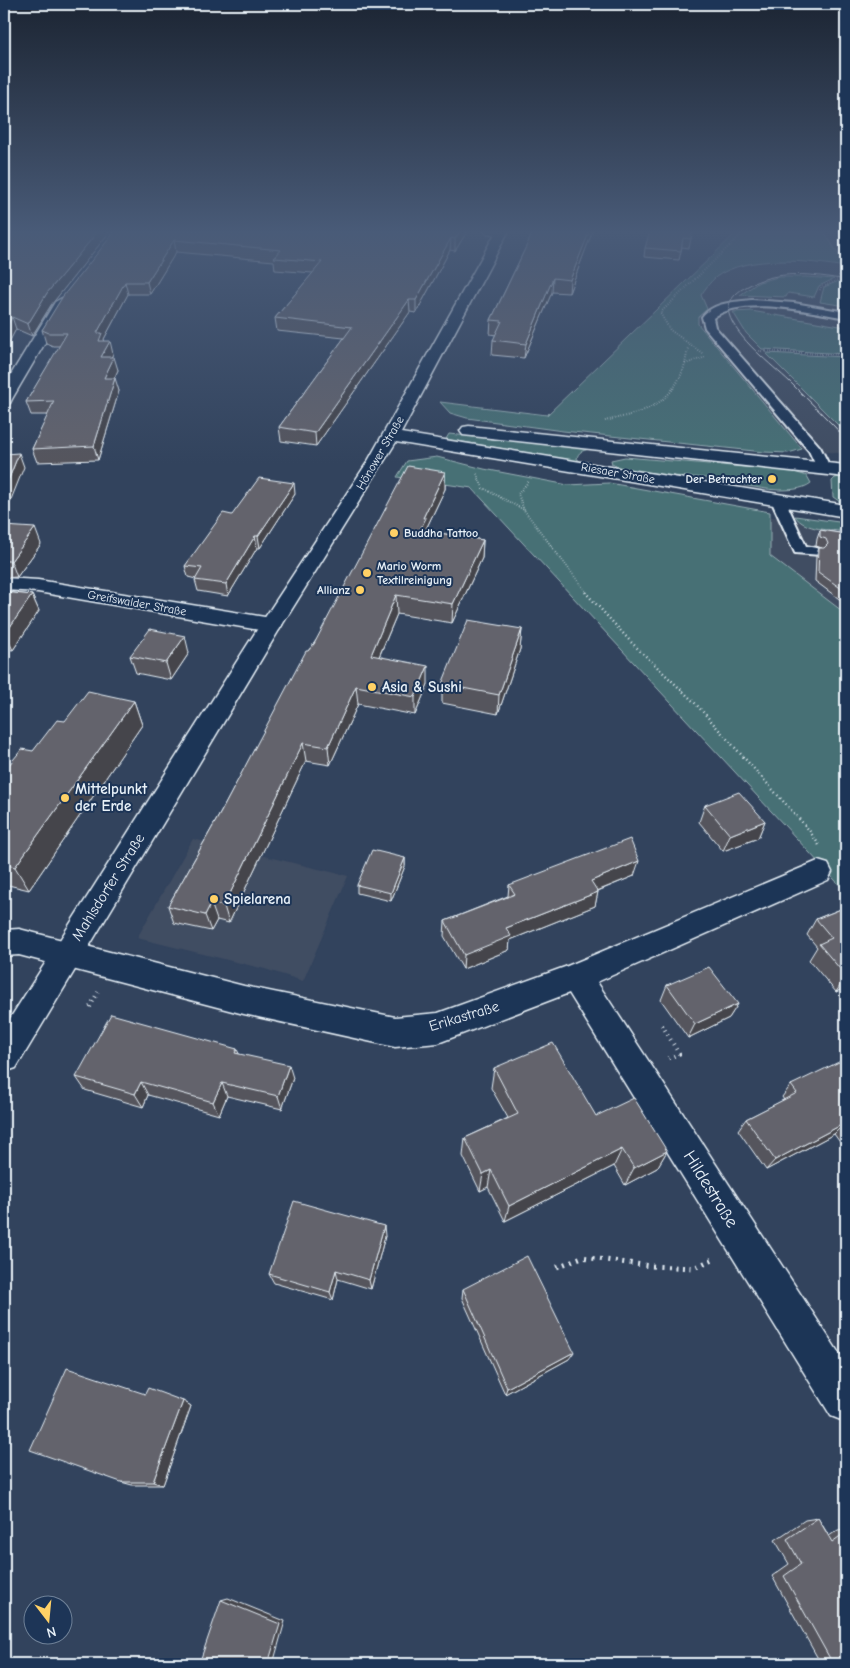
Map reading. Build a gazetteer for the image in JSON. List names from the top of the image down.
{
  "streets": {
    "main road": [
      "Hönower Straße",
      "Riesaer Straße",
      "Greifswalder Straße",
      "Mahlsdorfer Straße",
      "Erikastraße",
      "Hildestraße"
    ]
  },
  "crossings": [
    ["Hönower Straße", "Riesaer Straße"],
    ["Hönower Straße", "Greifswalder Straße"],
    ["Hönower Straße", "Mahlsdorfer Straße"],
    ["Mahlsdorfer Straße", "Erikastraße"],
    ["Erikastraße", "Hildestraße"]
  ],
  "places": [
    "Der Betrachter",
    "Buddha Tattoo",
    "Mario Worm Textilreinigung",
    "Allianz",
    "Asia & Sushi",
    "Mittelpunkt der Erde",
    "Spielarena"
  ],
  "north": "bottom"
}
